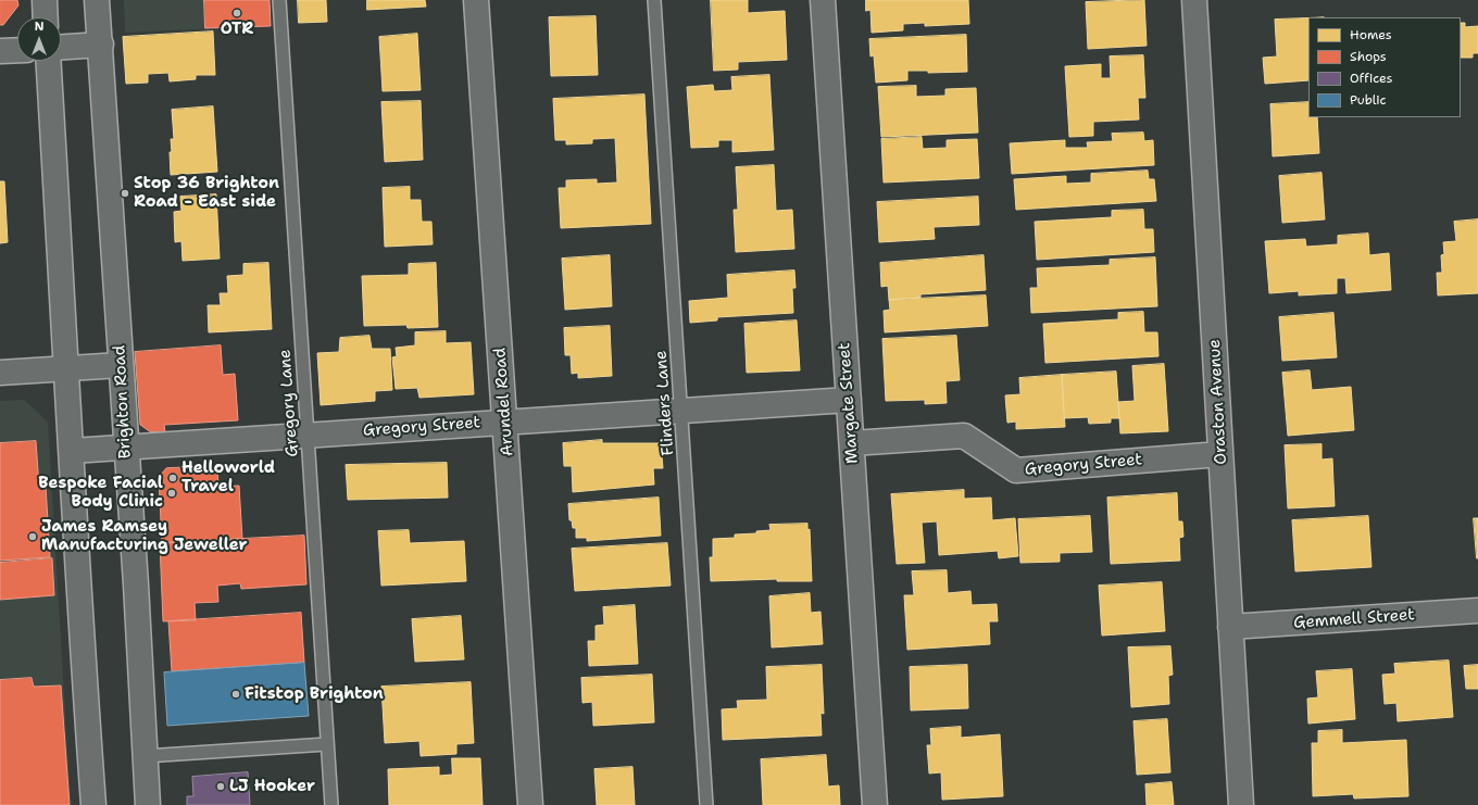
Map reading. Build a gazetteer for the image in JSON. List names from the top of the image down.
{
  "streets": {
    "street": [
      "Brighton Road",
      "Arundel Road",
      "Oraston Avenue",
      "Margate Street",
      "Gregory Street",
      "Gemmell Street"
    ],
    "lane": ["Gregory Lane", "Flinders Lane"]
  },
  "crossings": [
    ["Brighton Road", "Gregory Street"],
    ["Arundel Road", "Gregory Street"],
    ["Oraston Avenue", "Gregory Street"],
    ["Oraston Avenue", "Gemmell Street"],
    ["Gregory Lane", "Gregory Street"],
    ["Flinders Lane", "Gregory Street"],
    ["Margate Street", "Gregory Street"]
  ],
  "places": [
    "OTR",
    "Stop 36 Brighton Road - East side",
    "Helloworld Travel",
    "Bespoke Facial Body Clinic",
    "James Ramsey Manufacturing Jeweller",
    "Fitstop Brighton",
    "LJ Hooker"
  ],
  "legend": [
    "Homes",
    "Shops",
    "Offices",
    "Public"
  ],
  "north": "top"
}
